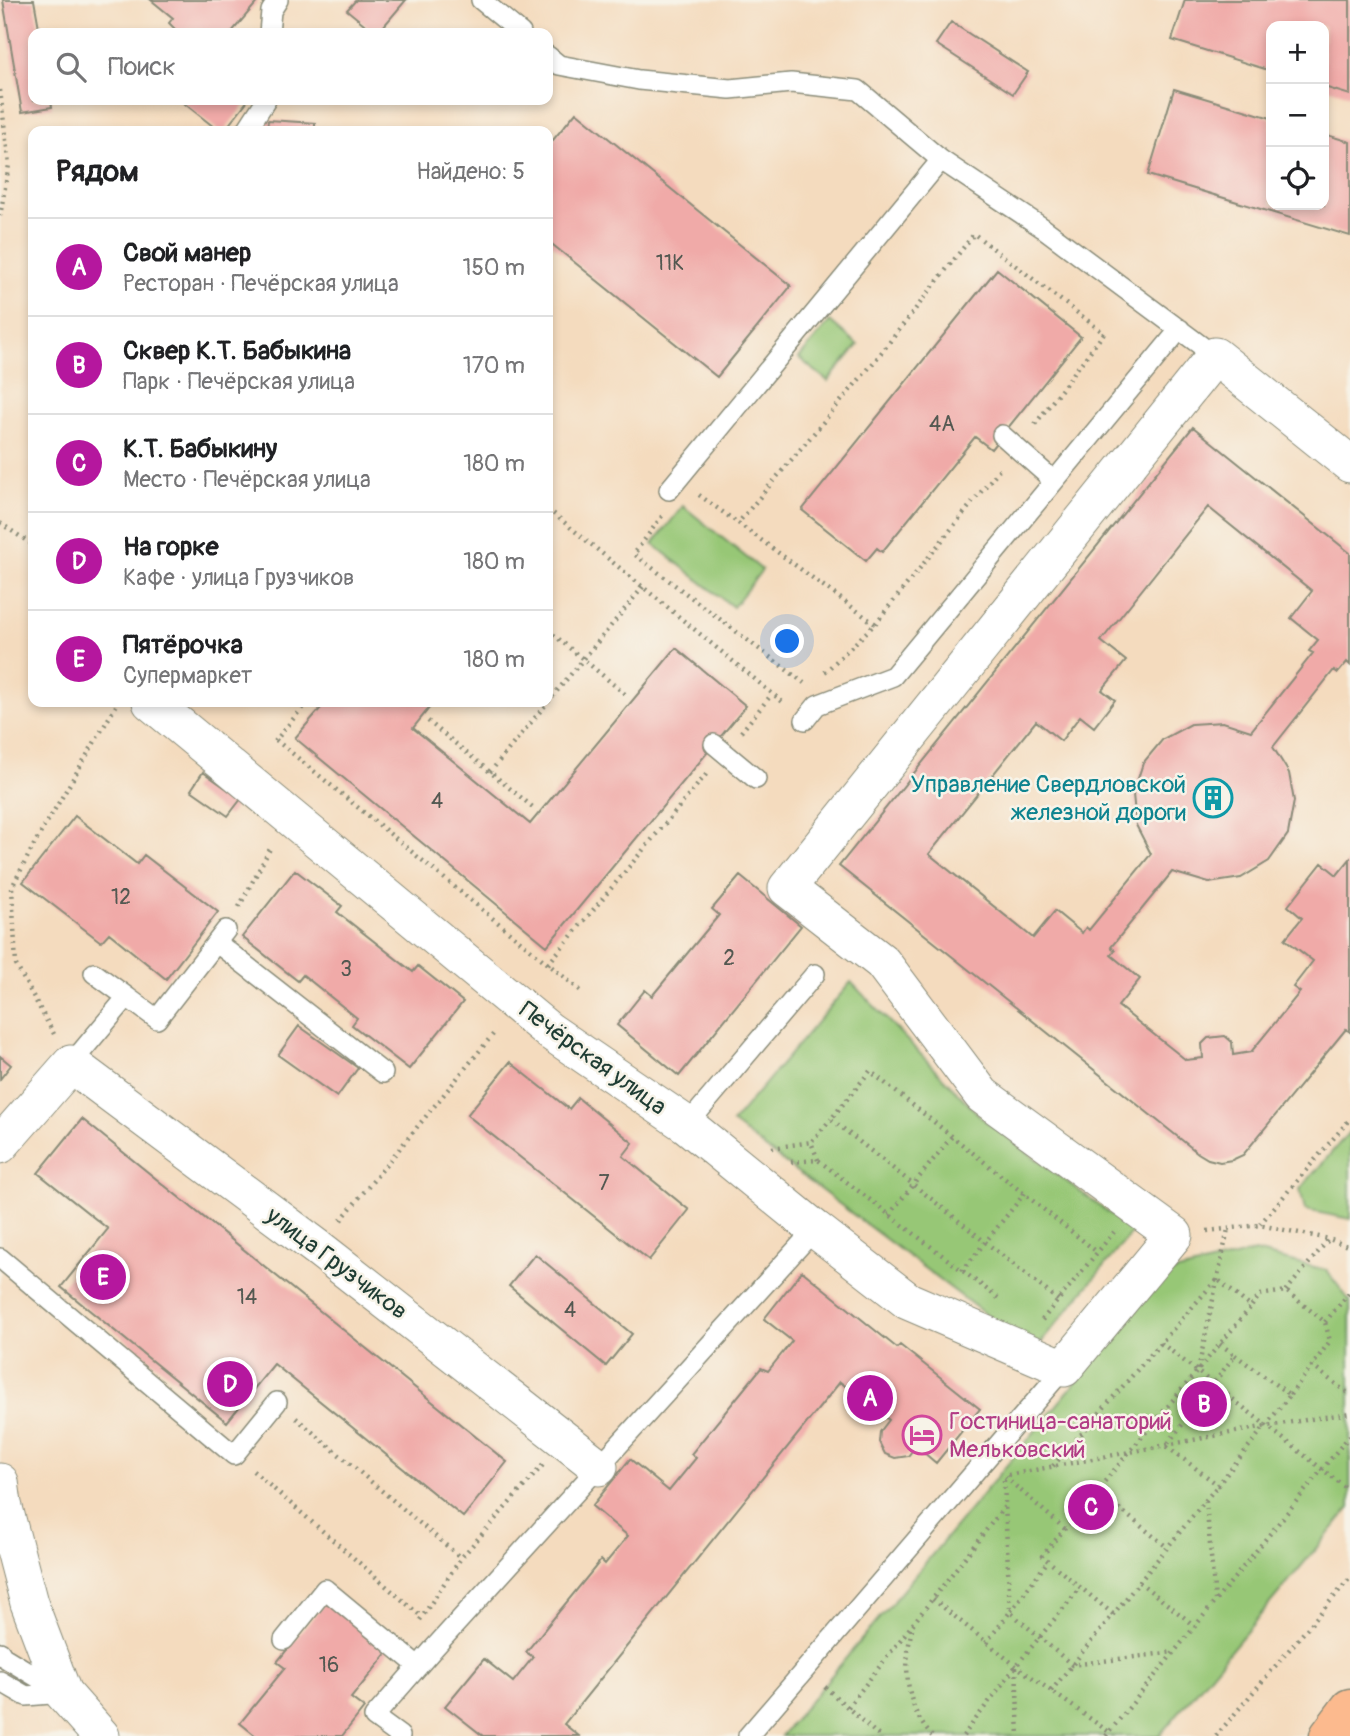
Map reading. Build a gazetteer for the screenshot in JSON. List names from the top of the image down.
{
  "streets": {
    "street": ["Печёрская улица", "улица Грузчиков"]
  },
  "places": {
    "building": ["Управление Свердловской железной дороги"],
    "hotel": ["Гостиница-санаторий Мельковский"]
  },
  "house_numbers": [
    "11К",
    "4А",
    "4",
    "12",
    "2",
    "3",
    "7",
    "14",
    "4",
    "16"
  ],
  "page": {
    "map_buttons": ["+", "−"],
    "search": "Поиск",
    "heading": ["Рядом", "Найдено: 5"],
    "list": [
      {
        "mark": "A",
        "name": "Свой манер",
        "note": "Ресторан · Печёрская улица",
        "value": "150 m"
      },
      {
        "mark": "B",
        "name": "Сквер К.Т. Бабыкина",
        "note": "Парк · Печёрская улица",
        "value": "170 m"
      },
      {
        "mark": "C",
        "name": "К.Т. Бабыкину",
        "note": "Место · Печёрская улица",
        "value": "180 m"
      },
      {
        "mark": "D",
        "name": "На горке",
        "note": "Кафе · улица Грузчиков",
        "value": "180 m"
      },
      {
        "mark": "E",
        "name": "Пятёрочка",
        "note": "Супермаркет",
        "value": "180 m"
      }
    ],
    "pins": [
      "E",
      "D",
      "A",
      "B",
      "C"
    ]
  }
}
